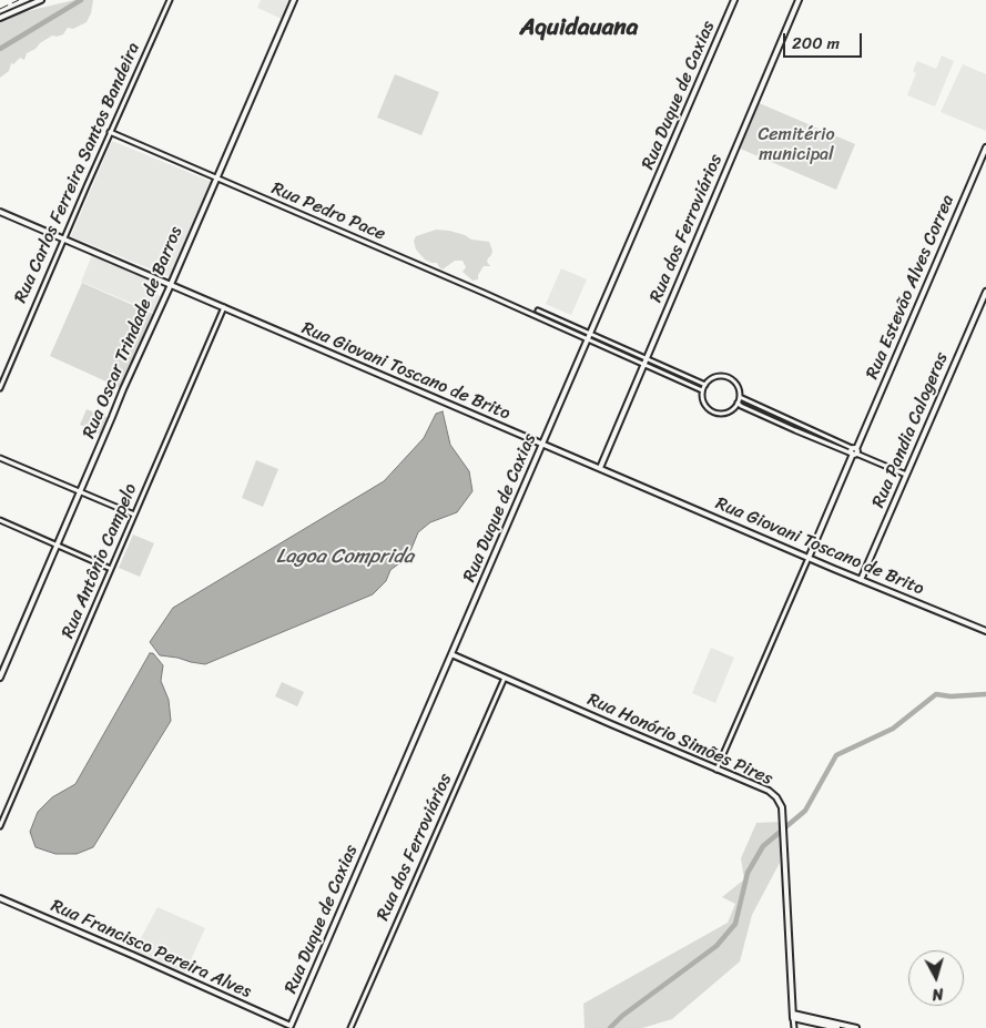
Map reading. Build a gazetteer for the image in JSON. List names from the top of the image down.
{
  "streets": {
    "main road": [
      "Rua Duque de Caxias",
      "Rua dos Ferroviários",
      "Rua Estevão Alves Correa",
      "Rua Oscar Trindade de Barros",
      "Rua Giovani Toscano de Brito",
      "Rua Pandia Calogeras",
      "Rua Honório Simões Pires",
      "Rua Francisco Pereira Alves"
    ],
    "street": ["Rua Carlos Ferreira Santos Bandeira", "Rua Pedro Pace", "Rua Antônio Campelo"]
  },
  "crossings": [
    ["Rua Duque de Caxias", "Rua Pedro Pace"],
    ["Rua Duque de Caxias", "Rua Giovani Toscano de Brito"],
    ["Rua Duque de Caxias", "Rua Honório Simões Pires"],
    ["Rua Duque de Caxias", "Rua Francisco Pereira Alves"],
    ["Rua Carlos Ferreira Santos Bandeira", "Rua Pedro Pace"],
    ["Rua Carlos Ferreira Santos Bandeira", "Rua Giovani Toscano de Brito"],
    ["Rua Pedro Pace", "Rua dos Ferroviários"],
    ["Rua Pedro Pace", "Rua Oscar Trindade de Barros"],
    ["Rua dos Ferroviários", "Rua Giovani Toscano de Brito"],
    ["Rua dos Ferroviários", "Rua Honório Simões Pires"],
    ["Rua Estevão Alves Correa", "Rua Giovani Toscano de Brito"],
    ["Rua Estevão Alves Correa", "Rua Honório Simões Pires"],
    ["Rua Oscar Trindade de Barros", "Rua Giovani Toscano de Brito"],
    ["Rua Giovani Toscano de Brito", "Rua Pandia Calogeras"],
    ["Rua Giovani Toscano de Brito", "Rua Antônio Campelo"]
  ],
  "districts": ["Aquidauana"],
  "water": ["Lagoa Comprida"],
  "parks": ["Cemitério municipal"],
  "scale_bar": "200 m",
  "north": "bottom"
}
